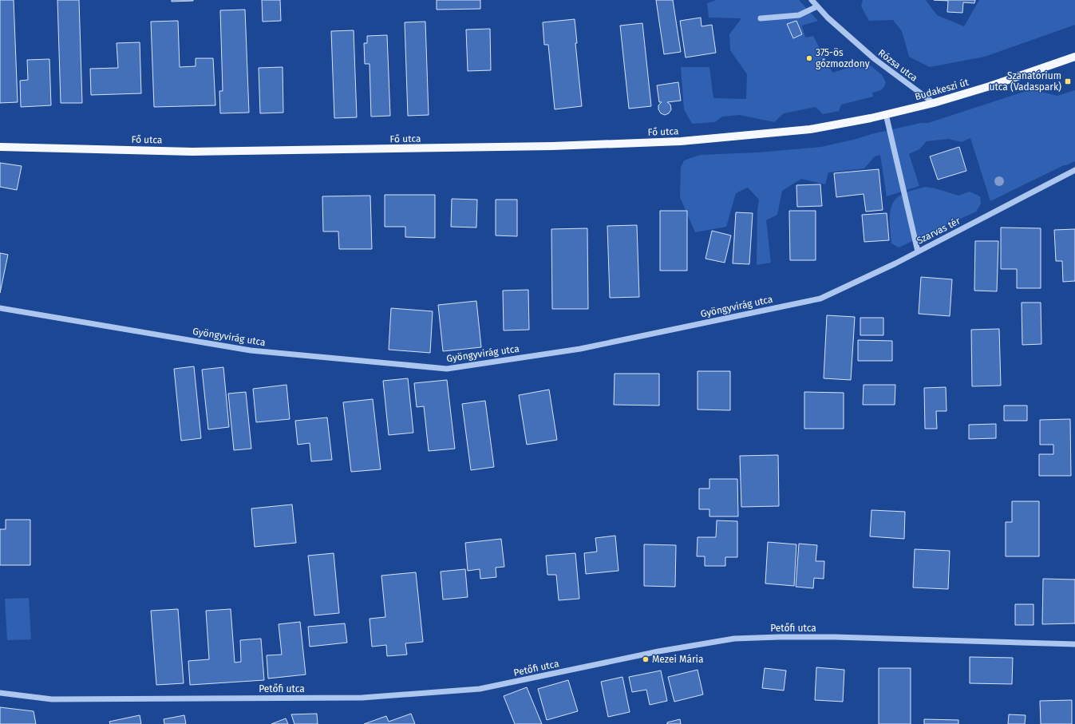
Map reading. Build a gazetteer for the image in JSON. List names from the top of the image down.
{
  "streets": {
    "main road": ["Budakeszi út", "Fő utca"],
    "street": [
      "Rózsa utca",
      "Szarvas tér",
      "Gyöngyvirág utca",
      "Petőfi utca"
    ]
  },
  "crossings": [
    ["Rózsa utca", "Budakeszi út"],
    ["Budakeszi út", "Fő utca"],
    ["Budakeszi út", "Szarvas tér"],
    ["Szarvas tér", "Gyöngyvirág utca"]
  ],
  "places": {
    "other": ["375-ös gőzmozdony", "Mezei Mária"],
    "transit": ["Szanatórium utca (Vadaspark)"]
  }
}
